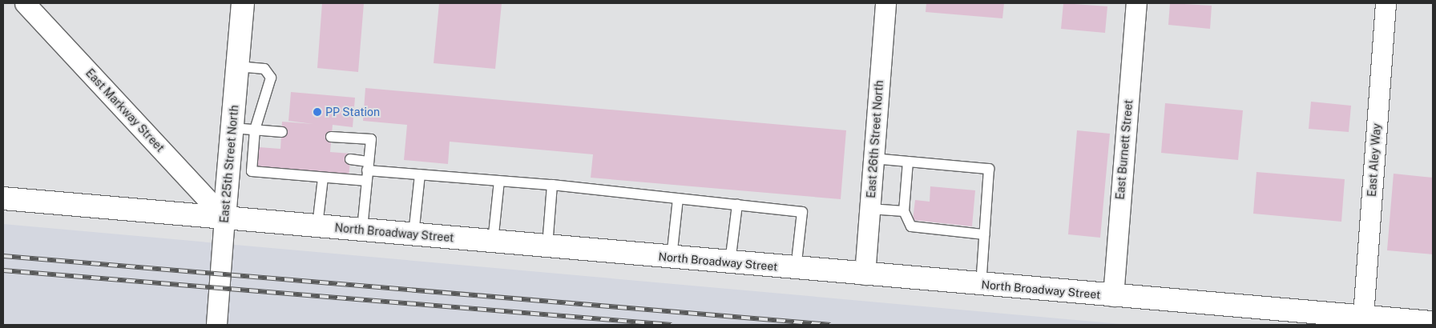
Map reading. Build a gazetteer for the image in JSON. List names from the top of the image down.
{
  "streets": {
    "main road": ["East 25th Street North", "North Broadway Street"],
    "street": [
      "East Markway Street",
      "East 26th Street North",
      "East Burnett Street",
      "East Aley Way"
    ]
  },
  "crossings": [
    ["East Markway Street", "East 25th Street North"],
    ["East Markway Street", "North Broadway Street"],
    ["East 26th Street North", "North Broadway Street"],
    ["East Burnett Street", "North Broadway Street"],
    ["East Aley Way", "North Broadway Street"],
    ["East 25th Street North", "North Broadway Street"]
  ],
  "places": ["PP Station"]
}
